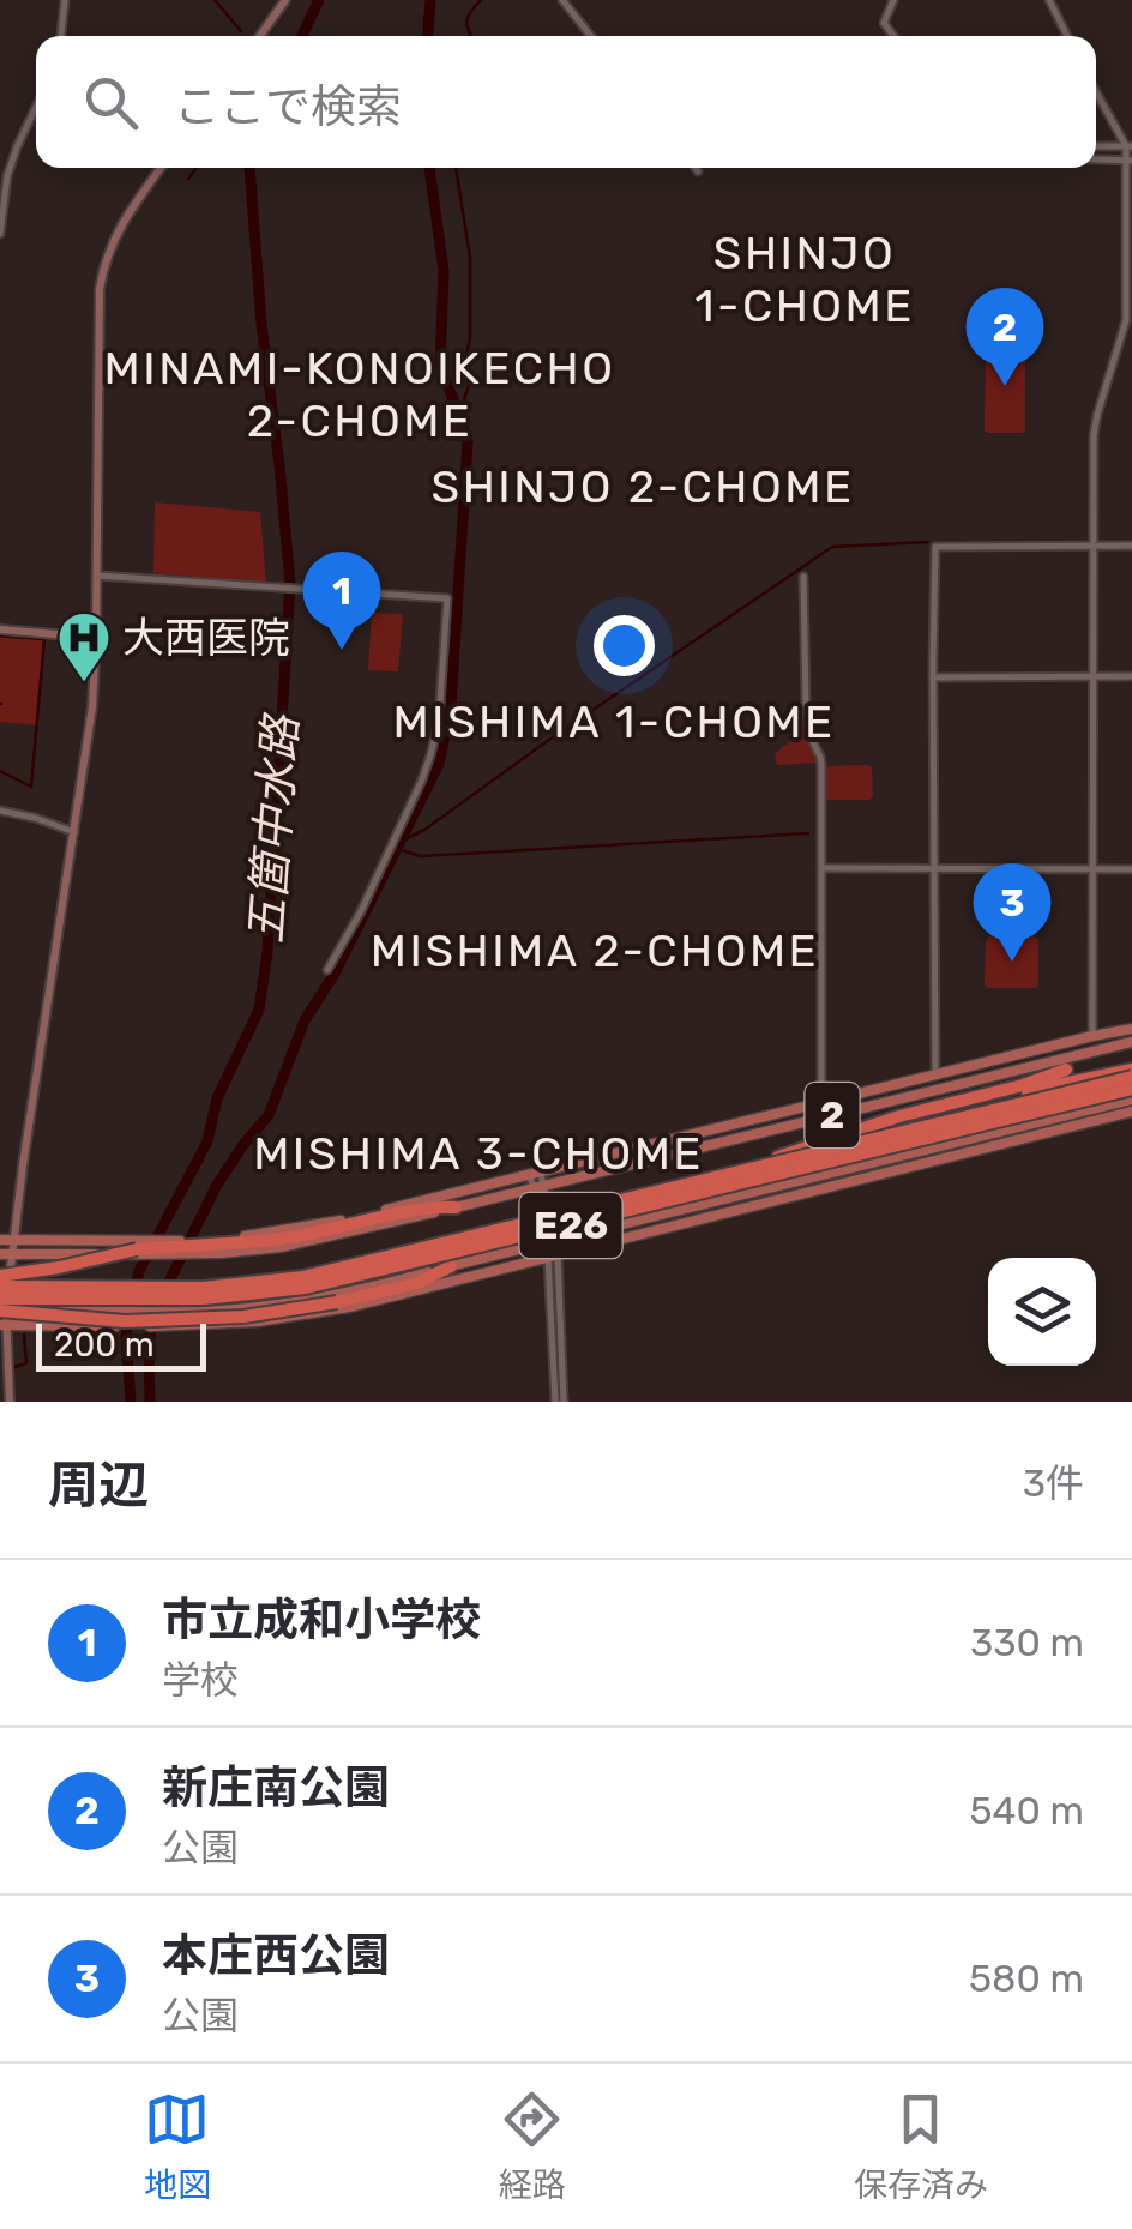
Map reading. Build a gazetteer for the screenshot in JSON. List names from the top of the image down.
{
  "streets": {
    "highway": ["E26"],
    "main road": ["2"]
  },
  "crossings": [
    ["2", "E26"]
  ],
  "districts": [
    "SHINJO 1-CHOME",
    "MINAMI-KONOIKECHO 2-CHOME",
    "SHINJO 2-CHOME",
    "MISHIMA 1-CHOME",
    "MISHIMA 2-CHOME",
    "MISHIMA 3-CHOME"
  ],
  "water": ["五箇中水路"],
  "places": {
    "hospital": ["大西医院"]
  },
  "scale_bar": "200 m",
  "page": {
    "search": "ここで検索",
    "pins": ["2", "1", "3"],
    "scale": "200 m",
    "heading": ["周辺", "3件"],
    "list": [
      {
        "mark": "1",
        "name": "市立成和小学校",
        "note": "学校",
        "value": "330 m"
      },
      {
        "mark": "2",
        "name": "新庄南公園",
        "note": "公園",
        "value": "540 m"
      },
      {
        "mark": "3",
        "name": "本庄西公園",
        "note": "公園",
        "value": "580 m"
      }
    ],
    "nav": ["地図", "経路", "保存済み"]
  }
}
